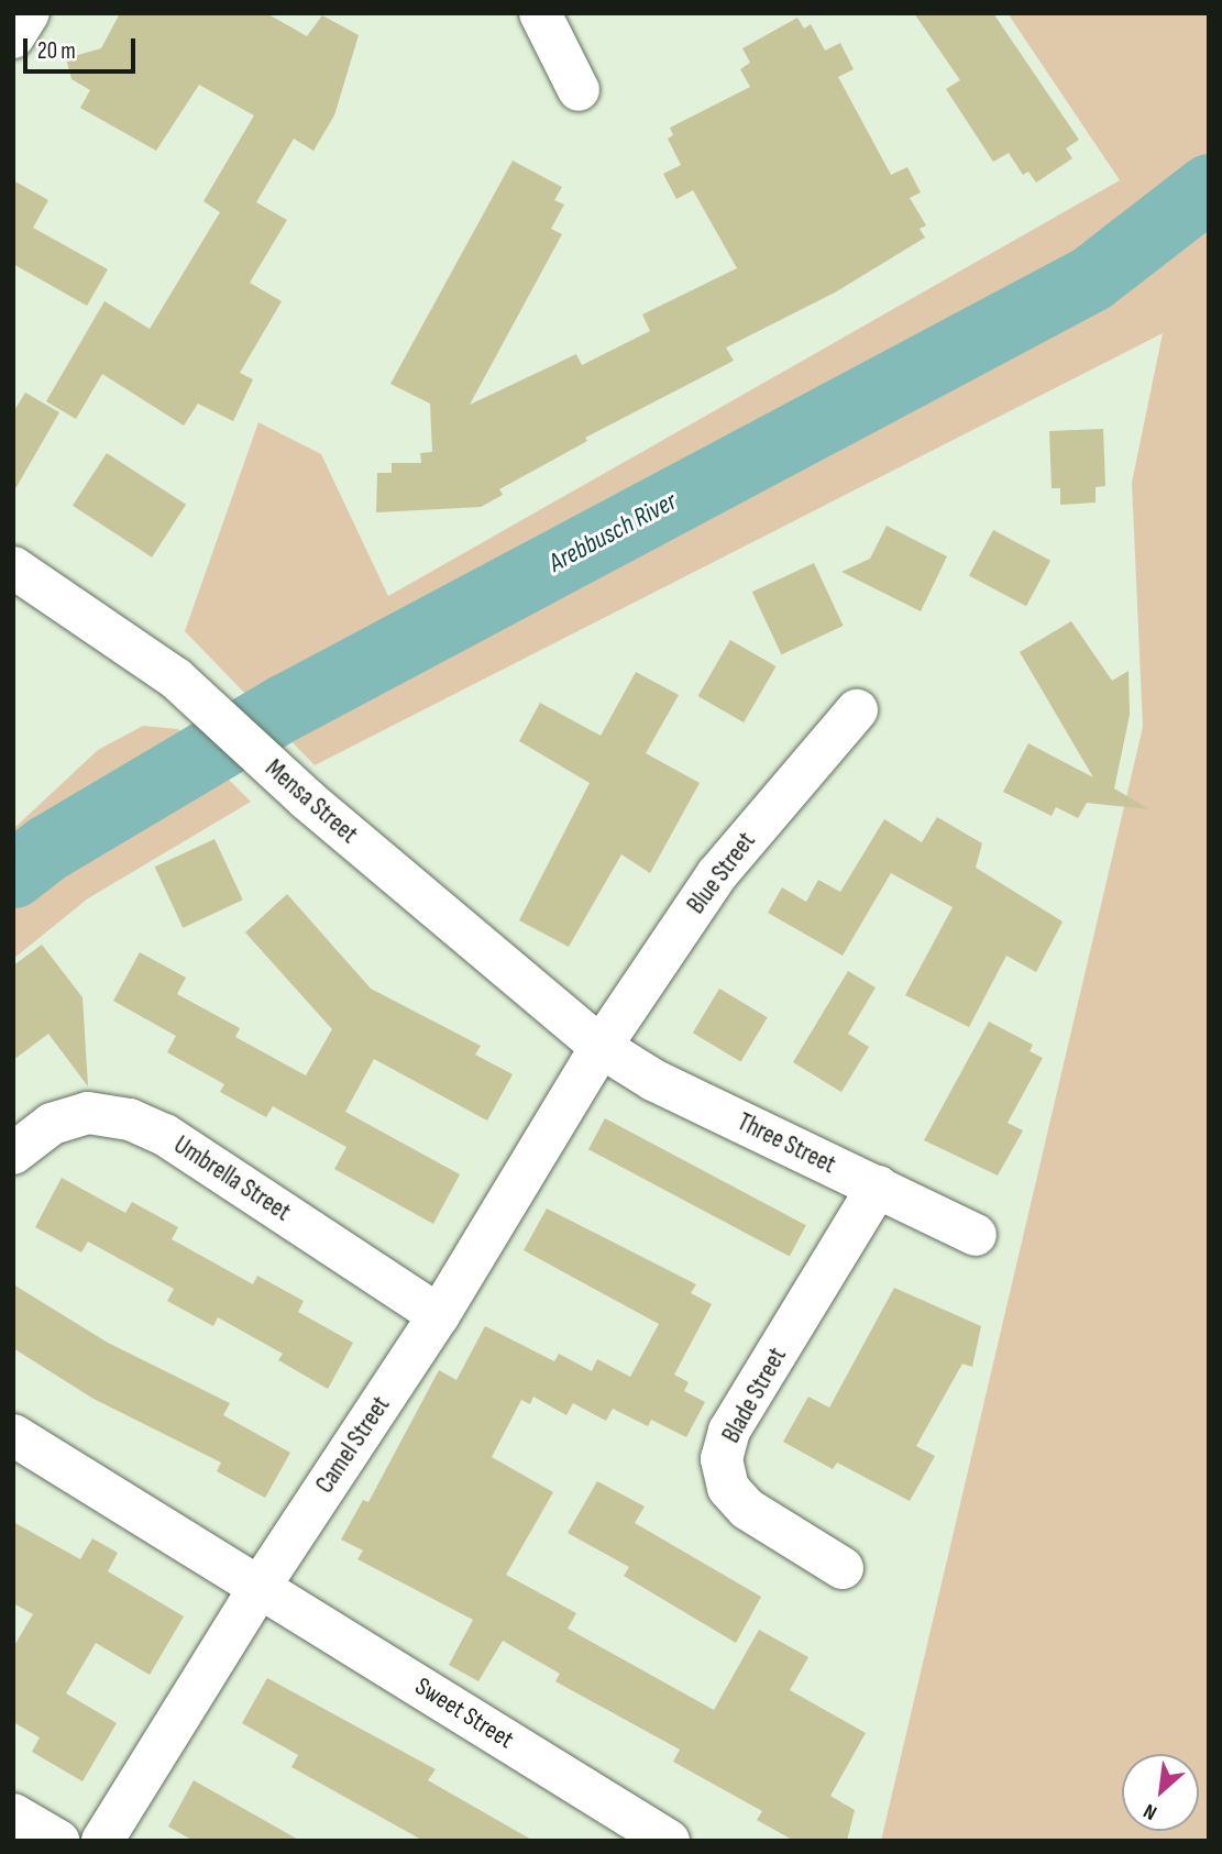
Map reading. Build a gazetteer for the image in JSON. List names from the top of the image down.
{
  "streets": {
    "street": [
      "Mensa Street",
      "Blue Street",
      "Three Street",
      "Umbrella Street",
      "Blade Street",
      "Camel Street",
      "Sweet Street"
    ]
  },
  "crossings": [
    ["Mensa Street", "Blue Street"],
    ["Mensa Street", "Three Street"],
    ["Mensa Street", "Camel Street"],
    ["Blue Street", "Three Street"],
    ["Blue Street", "Camel Street"],
    ["Three Street", "Blade Street"],
    ["Three Street", "Camel Street"],
    ["Umbrella Street", "Camel Street"],
    ["Camel Street", "Sweet Street"]
  ],
  "water": ["Arebbusch River"],
  "scale_bar": "20 m",
  "north": "bottom left"
}
